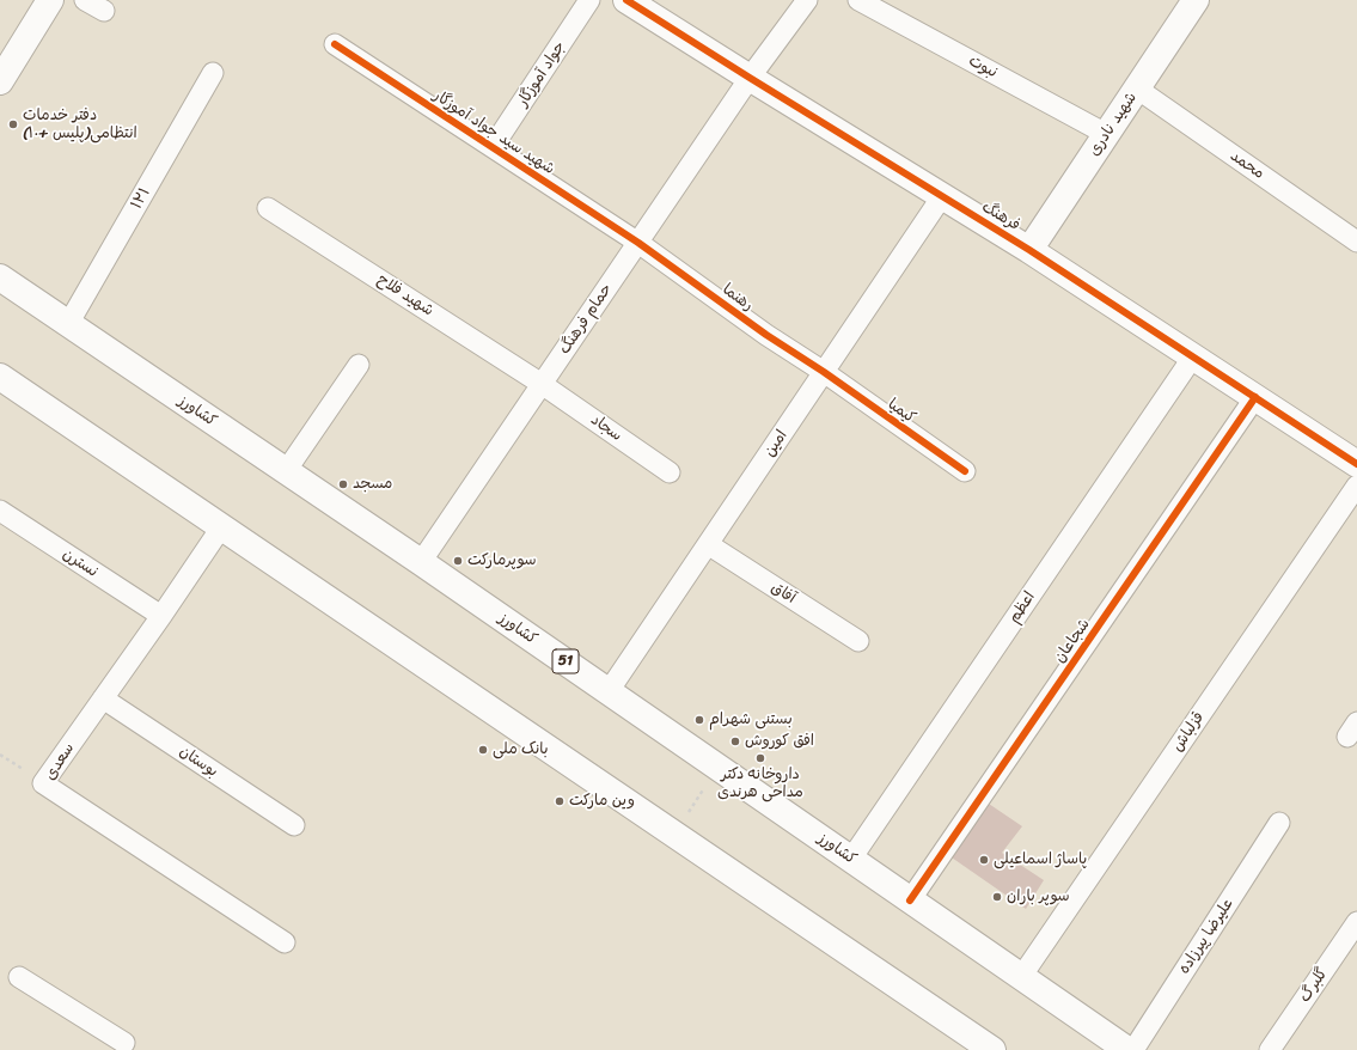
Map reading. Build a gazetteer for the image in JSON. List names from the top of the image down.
{
  "streets": {
    "main road": [
      "شهید نادری",
      "فرهنگ",
      "کشاورز",
      "51"
    ],
    "street": [
      "نبوت",
      "جواد آموزگار",
      "شهید سید جواد آموزگار",
      "محمد",
      "۱۲۱",
      "شهید فلاح",
      "رهنما",
      "حمام فرهنگ",
      "کیمیا",
      "سجاد",
      "امین",
      "نسترن",
      "آفاق",
      "اعظم",
      "شجاعان",
      "قزلباش",
      "سعدی",
      "بوستان",
      "علیرضا پیرزاده",
      "گلبرگ"
    ]
  },
  "crossings": [
    ["نبوت", "شهید نادری"],
    ["جواد آموزگار", "شهید سید جواد آموزگار"],
    ["شهید نادری", "محمد"],
    ["شهید نادری", "فرهنگ"],
    ["شهید سید جواد آموزگار", "رهنما"],
    ["شهید سید جواد آموزگار", "حمام فرهنگ"],
    ["۱۲۱", "کشاورز"],
    ["فرهنگ", "حمام فرهنگ"],
    ["فرهنگ", "امین"],
    ["فرهنگ", "اعظم"],
    ["فرهنگ", "شجاعان"],
    ["شهید فلاح", "حمام فرهنگ"],
    ["شهید فلاح", "سجاد"],
    ["رهنما", "حمام فرهنگ"],
    ["رهنما", "کیمیا"],
    ["رهنما", "امین"],
    ["حمام فرهنگ", "کشاورز"],
    ["حمام فرهنگ", "سجاد"],
    ["کشاورز", "امین"],
    ["کشاورز", "اعظم"],
    ["کشاورز", "شجاعان"],
    ["کشاورز", "قزلباش"],
    ["کیمیا", "امین"],
    ["امین", "آفاق"],
    ["نسترن", "سعدی"],
    ["سعدی", "بوستان"]
  ],
  "places": [
    "دفتر خدمات انتظامی(پلیس +۱۰)",
    "مسجد",
    "سوپرمارکت",
    "بستنی شهرام",
    "افق کوروش",
    "بانک ملی",
    "داروخانه دکتر مداحی هرندی",
    "وین مارکت",
    "پاساژ اسماعیلی",
    "سوپر باران"
  ]
}
